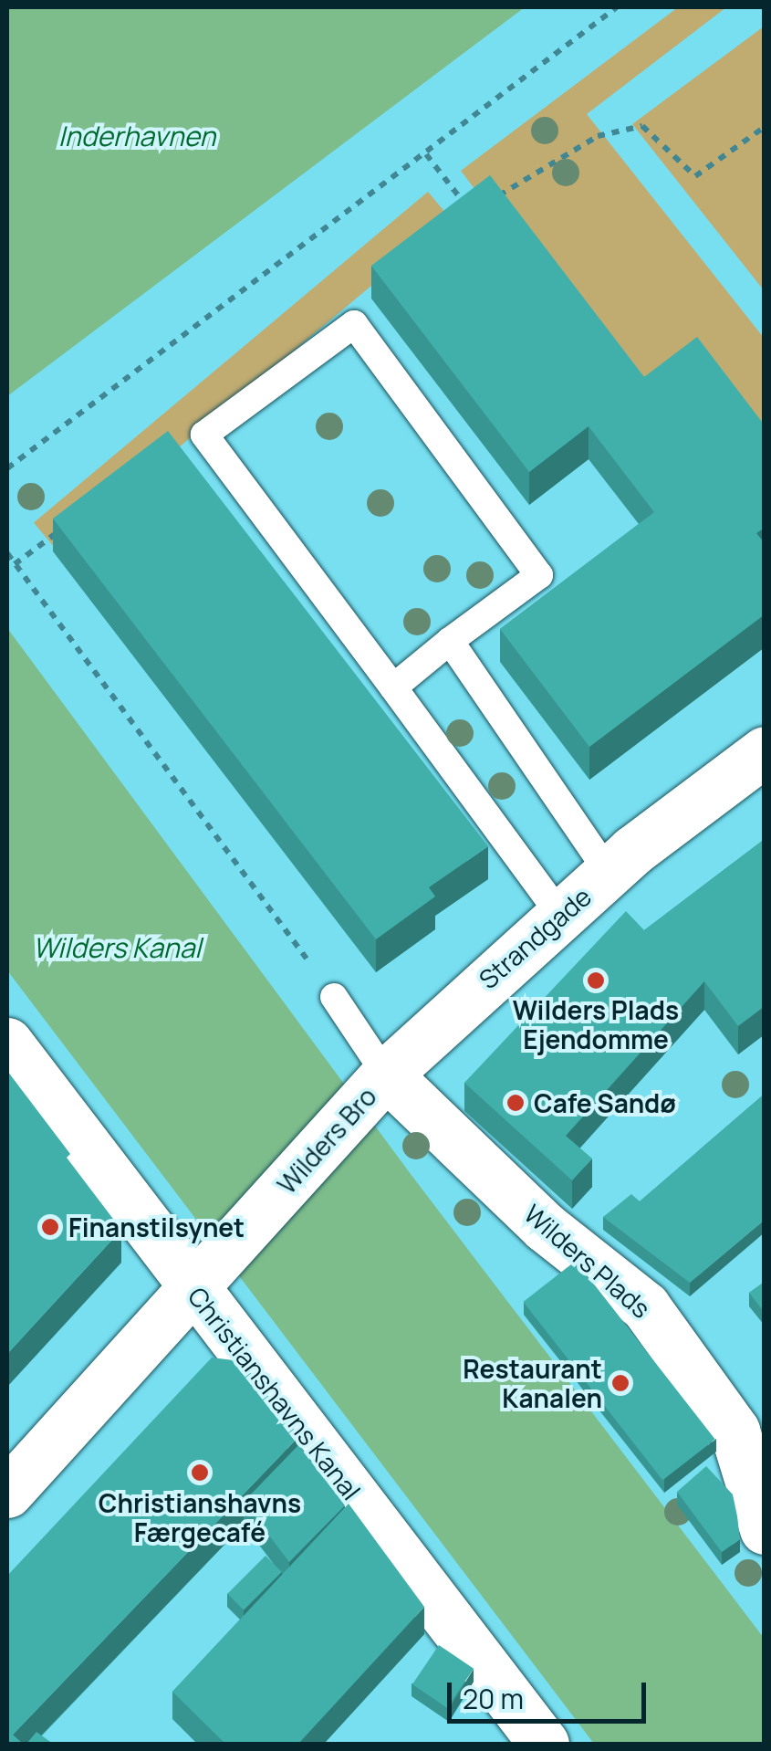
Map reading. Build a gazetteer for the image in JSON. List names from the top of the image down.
{
  "streets": {
    "street": [
      "Strandgade",
      "Wilders Bro",
      "Wilders Plads",
      "Christianshavns Kanal"
    ]
  },
  "crossings": [
    ["Strandgade", "Wilders Bro"],
    ["Strandgade", "Wilders Plads"],
    ["Wilders Bro", "Wilders Plads"],
    ["Wilders Bro", "Christianshavns Kanal"]
  ],
  "water": ["Inderhavnen", "Wilders Kanal"],
  "places": [
    "Wilders Plads Ejendomme",
    "Cafe Sandø",
    "Finanstilsynet",
    "Restaurant Kanalen",
    "Christianshavns Færgecafé"
  ],
  "scale_bar": "20 m"
}
